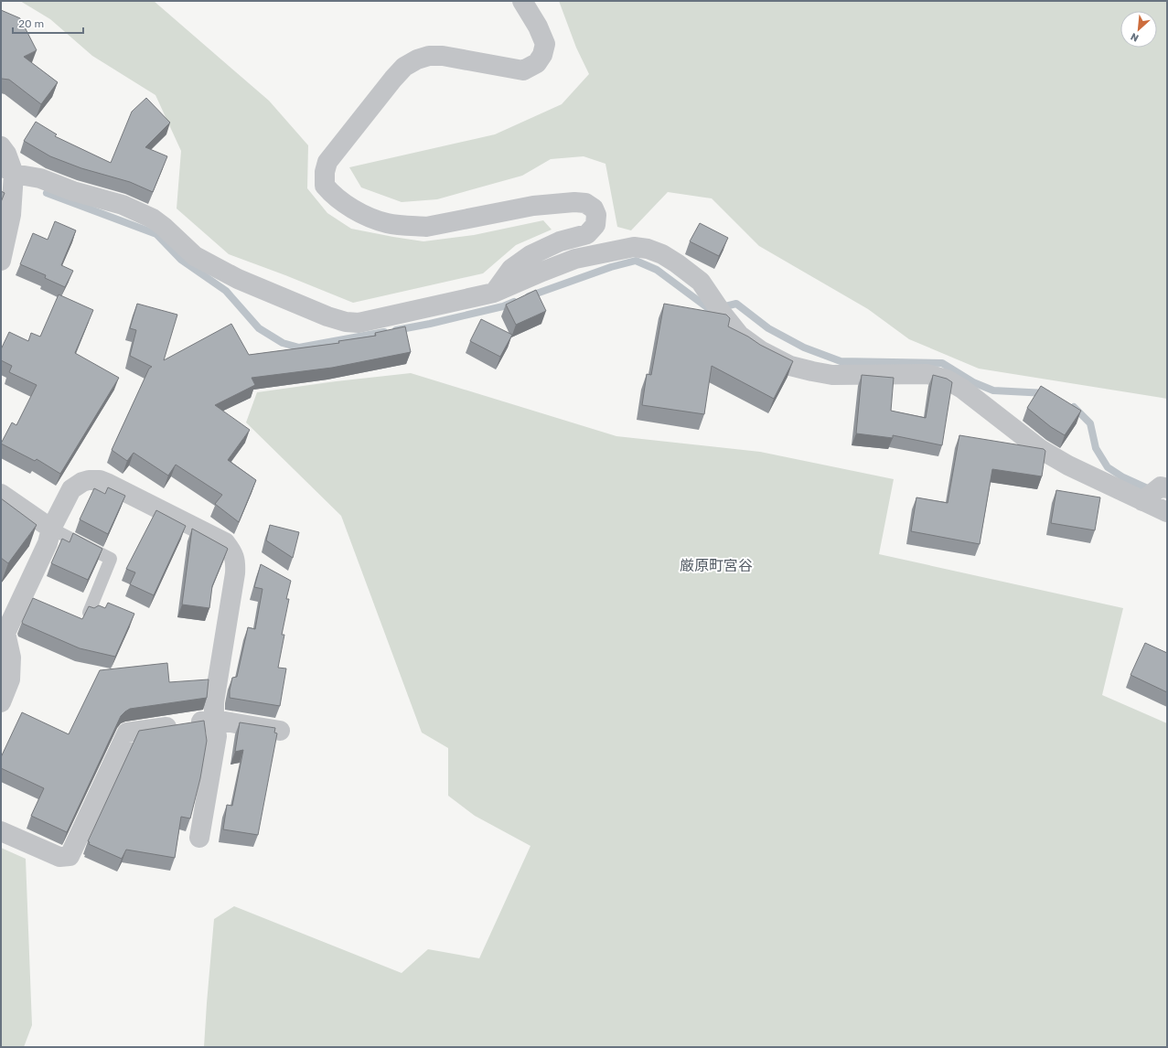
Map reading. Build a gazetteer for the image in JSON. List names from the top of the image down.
{
  "districts": ["厳原町宮谷"],
  "scale_bar": "20 m",
  "north": "bottom left"
}
